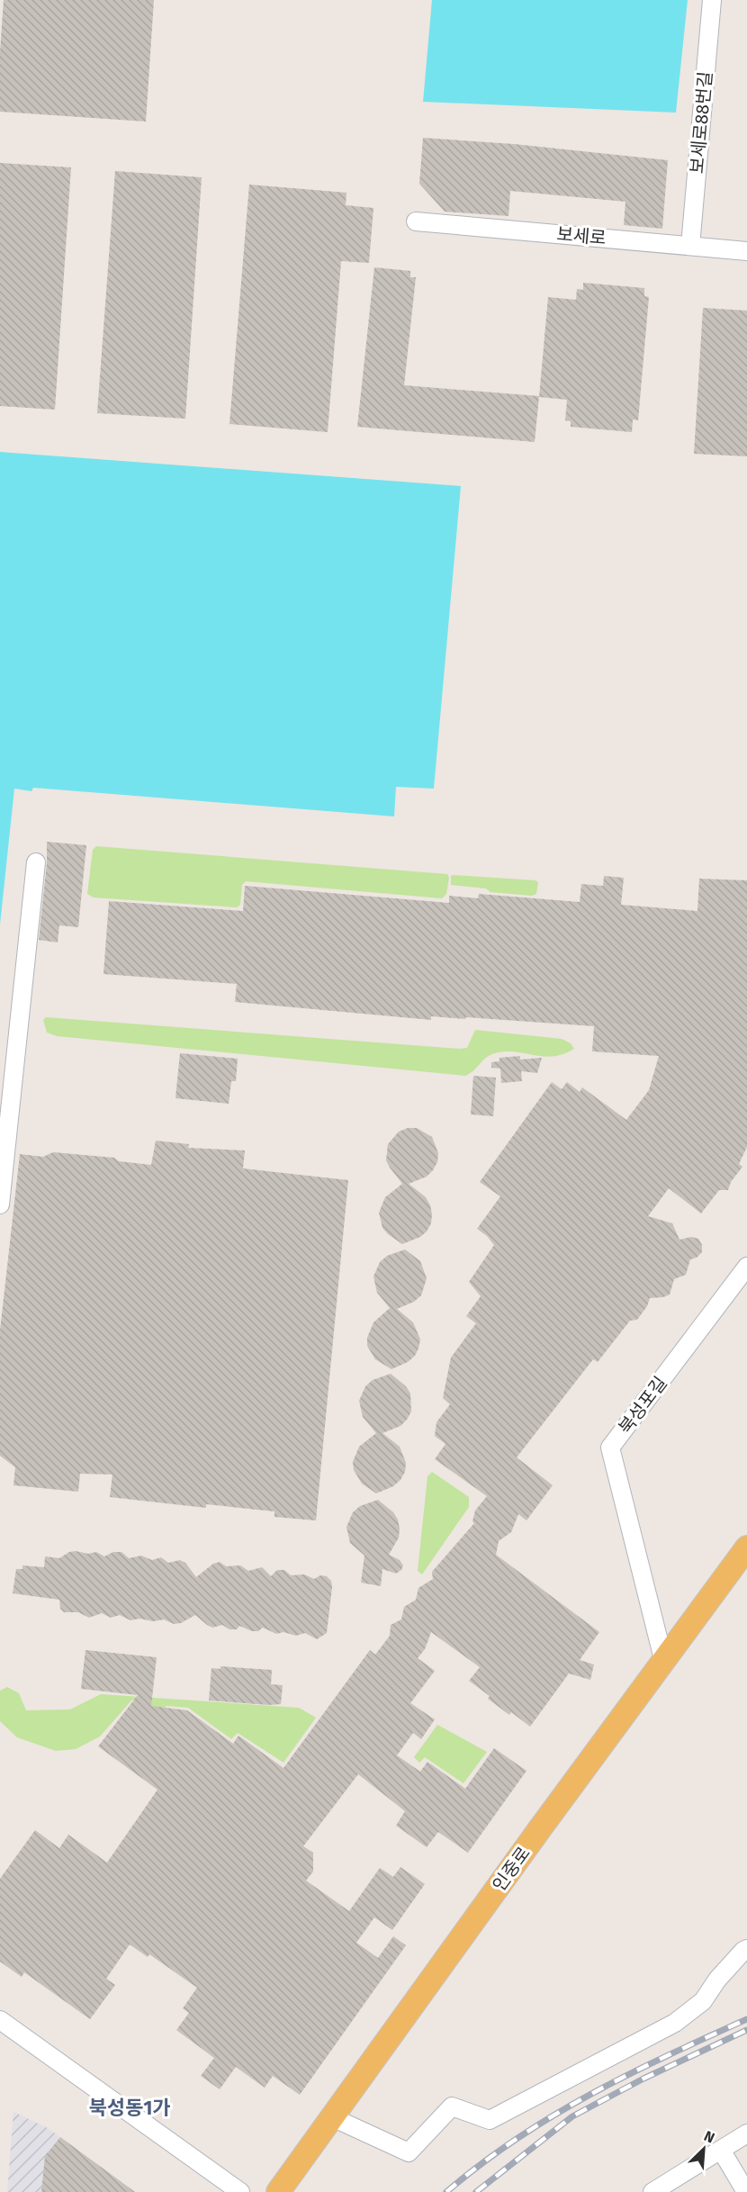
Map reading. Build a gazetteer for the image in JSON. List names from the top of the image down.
{
  "streets": {
    "main road": ["인중로"],
    "street": ["보세로88번길", "보세로", "북성포길"]
  },
  "crossings": [
    ["보세로88번길", "보세로"],
    ["북성포길", "인중로"]
  ],
  "districts": ["북성동1가"],
  "north": "top right"
}
